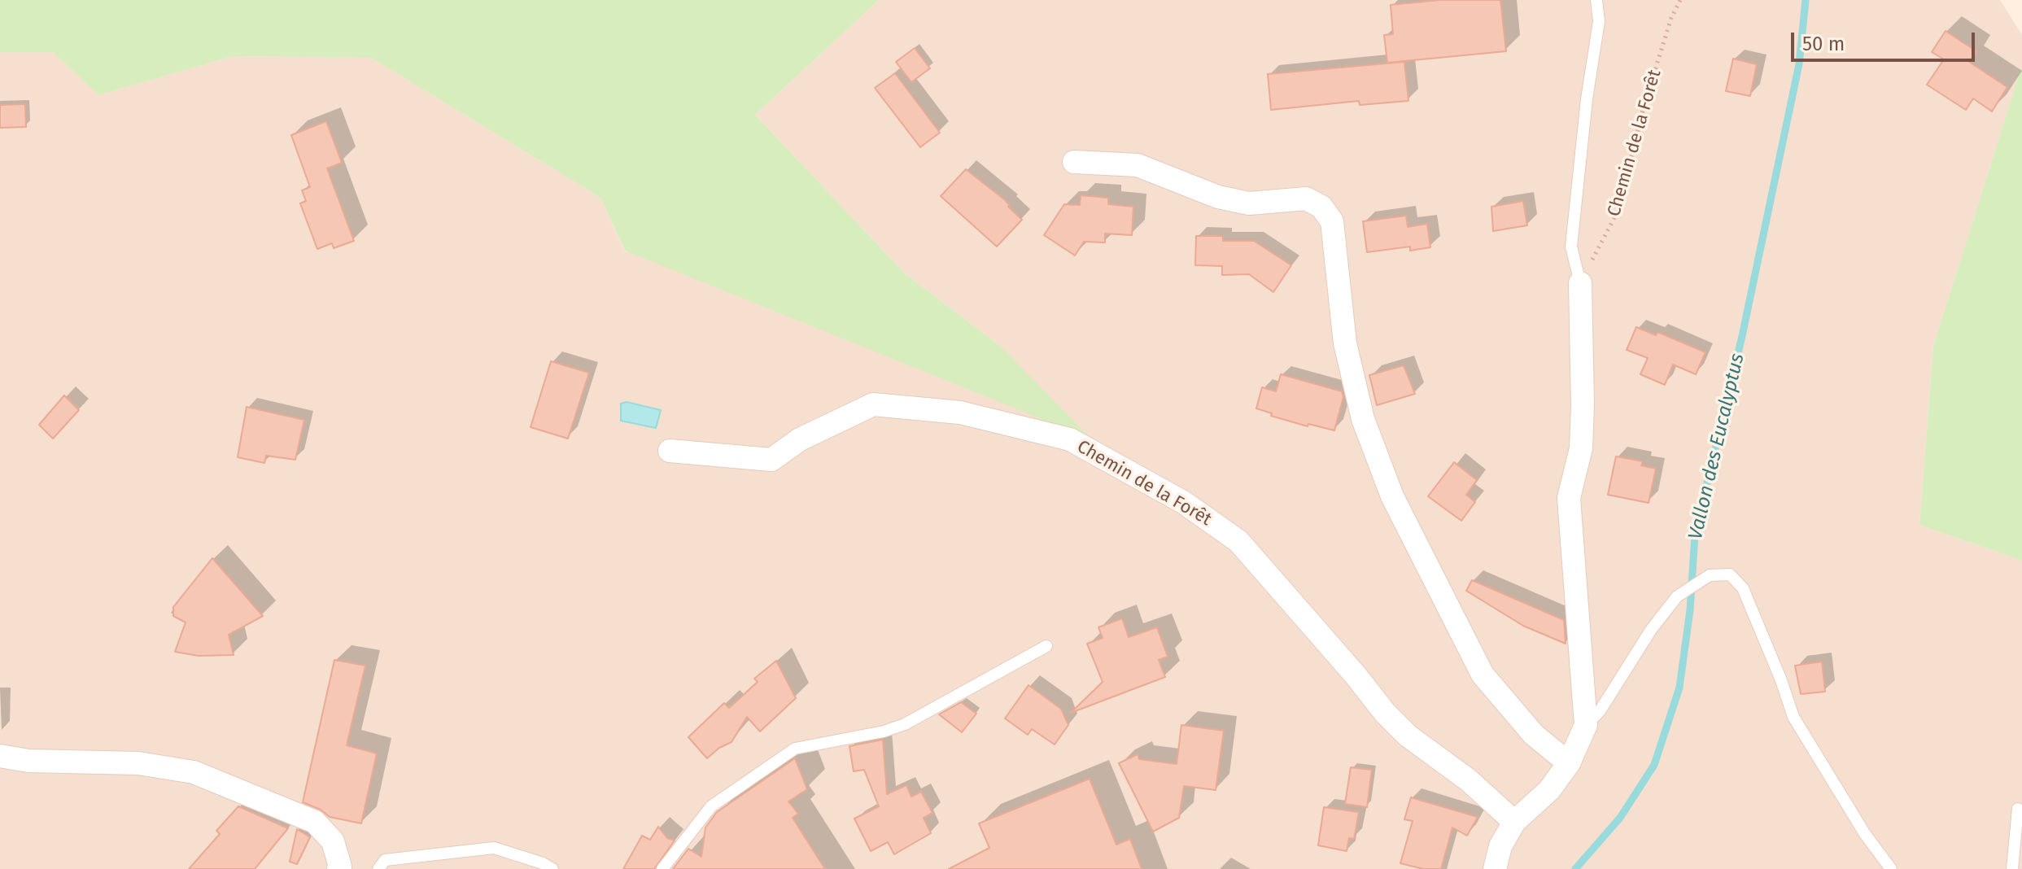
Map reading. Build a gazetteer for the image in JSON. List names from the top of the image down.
{
  "streets": {
    "street": ["Chemin de la Forêt"]
  },
  "water": ["Vallon des Eucalyptus"],
  "scale_bar": "50 m"
}
